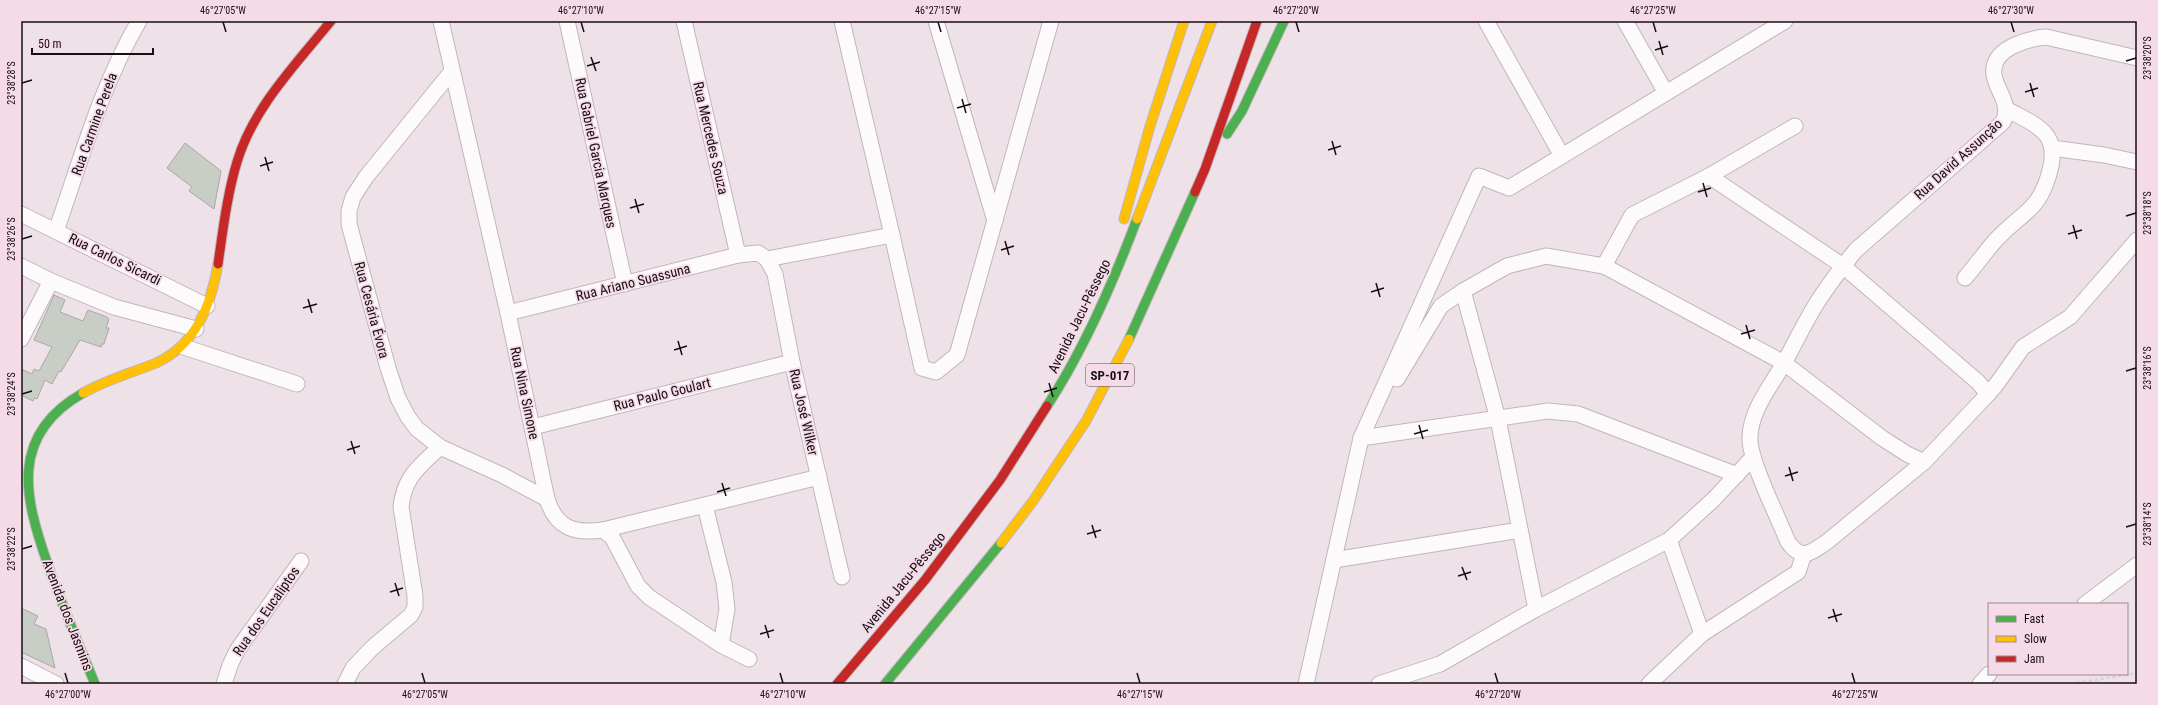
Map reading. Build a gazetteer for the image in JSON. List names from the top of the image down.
{
  "streets": {
    "main road": ["Avenida Jacu-Pêssego", "SP-017", "Avenida dos Jasmins"],
    "street": [
      "Rua Carmine Perela",
      "Rua Mercedes Souza",
      "Rua Gabriel Garcia Marques",
      "Rua David Assunção",
      "Rua Carlos Sicardi",
      "Rua Ariano Suassuna",
      "Rua Cesária Évora",
      "Rua Nina Simone",
      "Rua Paulo Goulart",
      "Rua José Wilker",
      "Rua dos Eucaliptos"
    ]
  },
  "crossings": [
    ["Rua Carmine Perela", "Rua Carlos Sicardi"],
    ["Rua Mercedes Souza", "Rua Ariano Suassuna"],
    ["Rua Gabriel Garcia Marques", "Rua Ariano Suassuna"],
    ["Rua Carlos Sicardi", "Avenida dos Jasmins"],
    ["Rua Ariano Suassuna", "Rua Nina Simone"],
    ["Rua Ariano Suassuna", "Rua José Wilker"],
    ["Rua Cesária Évora", "Rua Nina Simone"],
    ["Rua Nina Simone", "Rua Paulo Goulart"],
    ["Rua Nina Simone", "Rua José Wilker"],
    ["Rua Paulo Goulart", "Rua José Wilker"]
  ],
  "legend": ["Fast", "Slow", "Jam"],
  "scale_bar": "50 m",
  "coordinates": [
    "46°27'05\"W",
    "46°27'10\"W",
    "46°27'15\"W",
    "46°27'20\"W",
    "46°27'25\"W",
    "46°27'30\"W",
    "23°38'20\"S",
    "23°38'28\"S",
    "23°38'18\"S",
    "23°38'26\"S",
    "23°38'16\"S",
    "23°38'24\"S",
    "23°38'14\"S",
    "23°38'22\"S",
    "46°27'00\"W"
  ]
}
